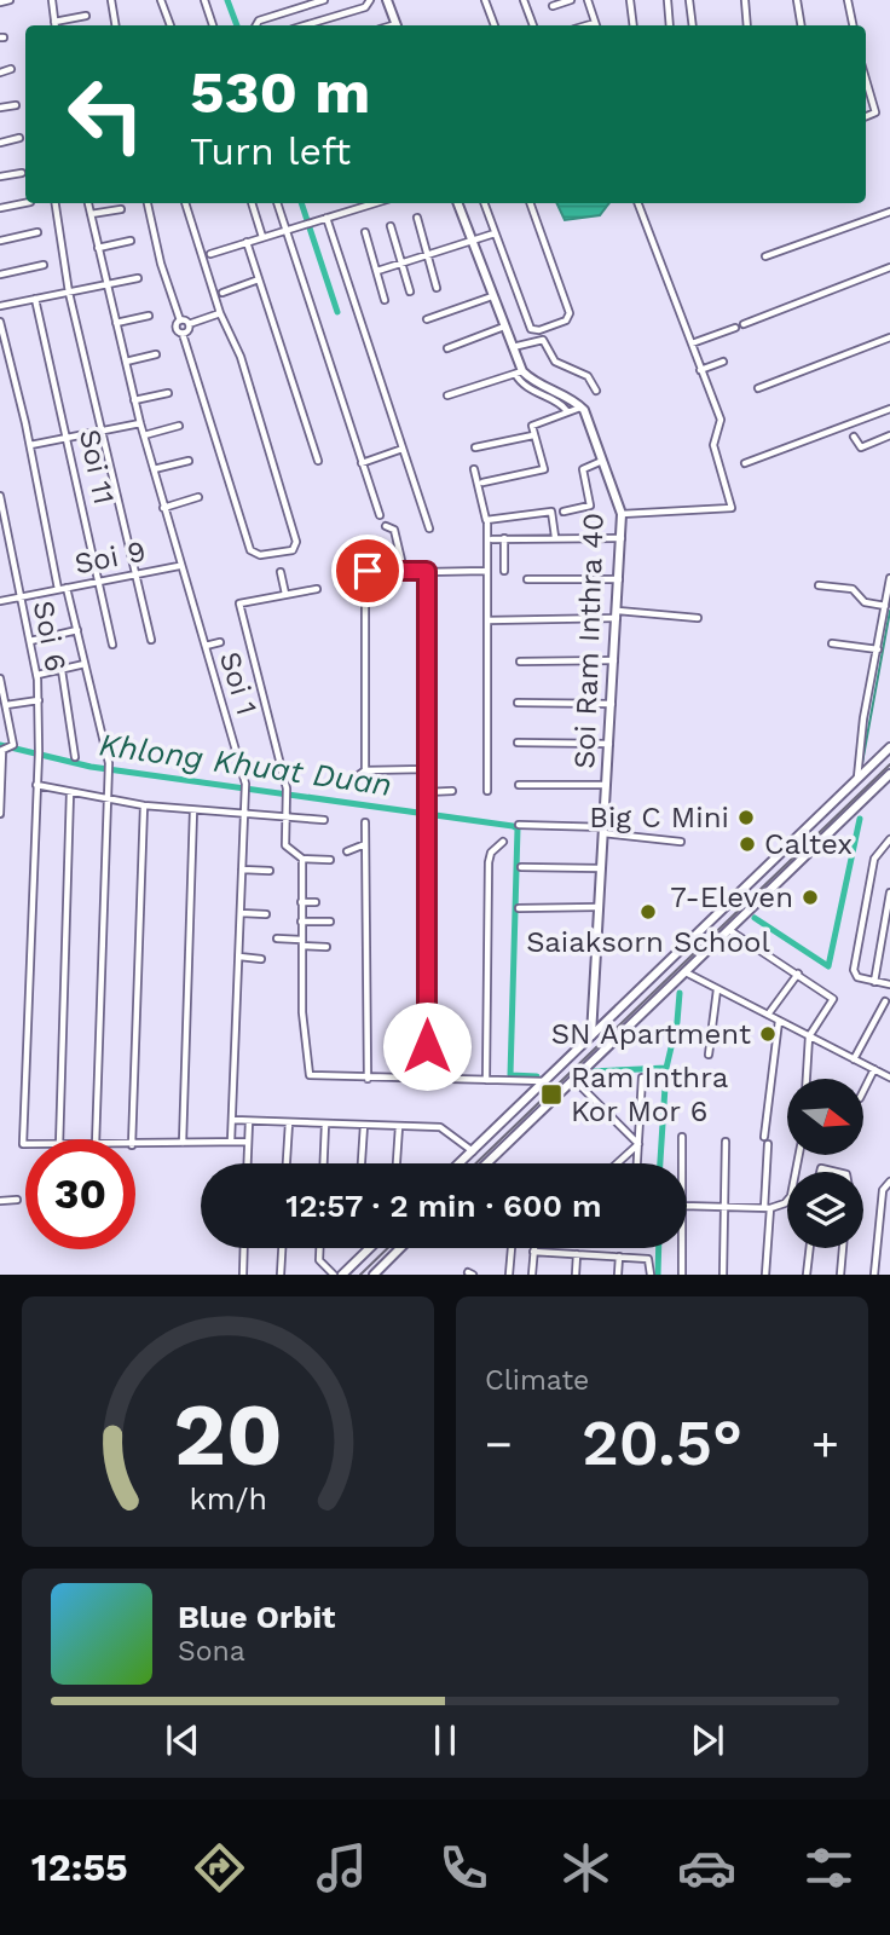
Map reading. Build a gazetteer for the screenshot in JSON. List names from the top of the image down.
{
  "streets": {
    "main road": ["Soi Ram Inthra 40"],
    "street": [
      "Soi 11",
      "Soi 9",
      "Soi 6",
      "Soi 1"
    ]
  },
  "crossings": [
    ["Soi 11", "Soi 9"],
    ["Soi 9", "Soi 6"],
    ["Soi 9", "Soi 1"]
  ],
  "water": ["Khlong Khuat Duan"],
  "places": {
    "other": [
      "Big C Mini",
      "Caltex",
      "7-Eleven",
      "Saiaksorn School",
      "SN Apartment"
    ],
    "transit": ["Ram Inthra Kor Mor 6"]
  },
  "north": "right",
  "page": {
    "turn": ["530 m", "Turn left"],
    "limit": "30",
    "trip": "12:57 · 2 min · 600 m",
    "tile": "Climate",
    "heat": ["−", "20.5°", "+"],
    "song": ["Blue Orbit", "Sona"],
    "tabs": "12:55",
    "gauge": ["20", "km/h"]
  }
}
